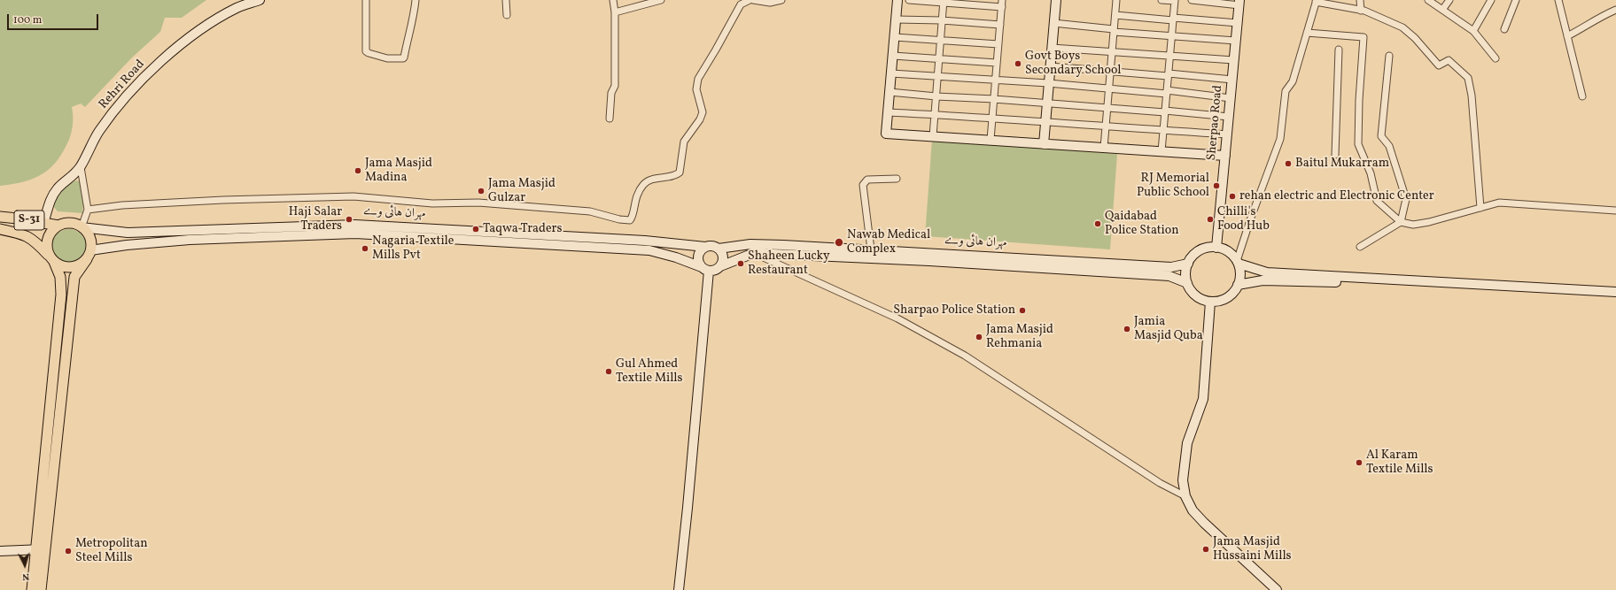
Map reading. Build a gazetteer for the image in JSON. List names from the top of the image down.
{
  "streets": {
    "main road": [
      "Rehri Road",
      "Sherpao Road",
      "مہران ہائی وے",
      "S-31"
    ]
  },
  "crossings": [
    ["Rehri Road", "S-31"],
    ["Sherpao Road", "مہران ہائی وے"],
    ["مہران ہائی وے", "S-31"]
  ],
  "places": [
    "Govt Boys Secondary School",
    "Baitul Mukarram",
    "Jama Masjid Madina",
    "RJ Memorial Public School",
    "Jama Masjid Gulzar",
    "rehan electric and Electronic Center",
    "Haji Salar Traders",
    "Chilli's Food Hub",
    "Qaidabad Police Station",
    "Taqwa Traders",
    "Nawab Medical Complex",
    "Nagaria Textile Mills Pvt",
    "Shaheen Lucky Restaurant",
    "Sharpao Police Station",
    "Jamia Masjid Quba",
    "Jama Masjid Rehmania",
    "Gul Ahmed Textile Mills",
    "Al Karam Textile Mills",
    "Jama Masjid Hussaini Mills",
    "Metropolitan Steel Mills"
  ],
  "scale_bar": "100 m",
  "north": "bottom"
}
